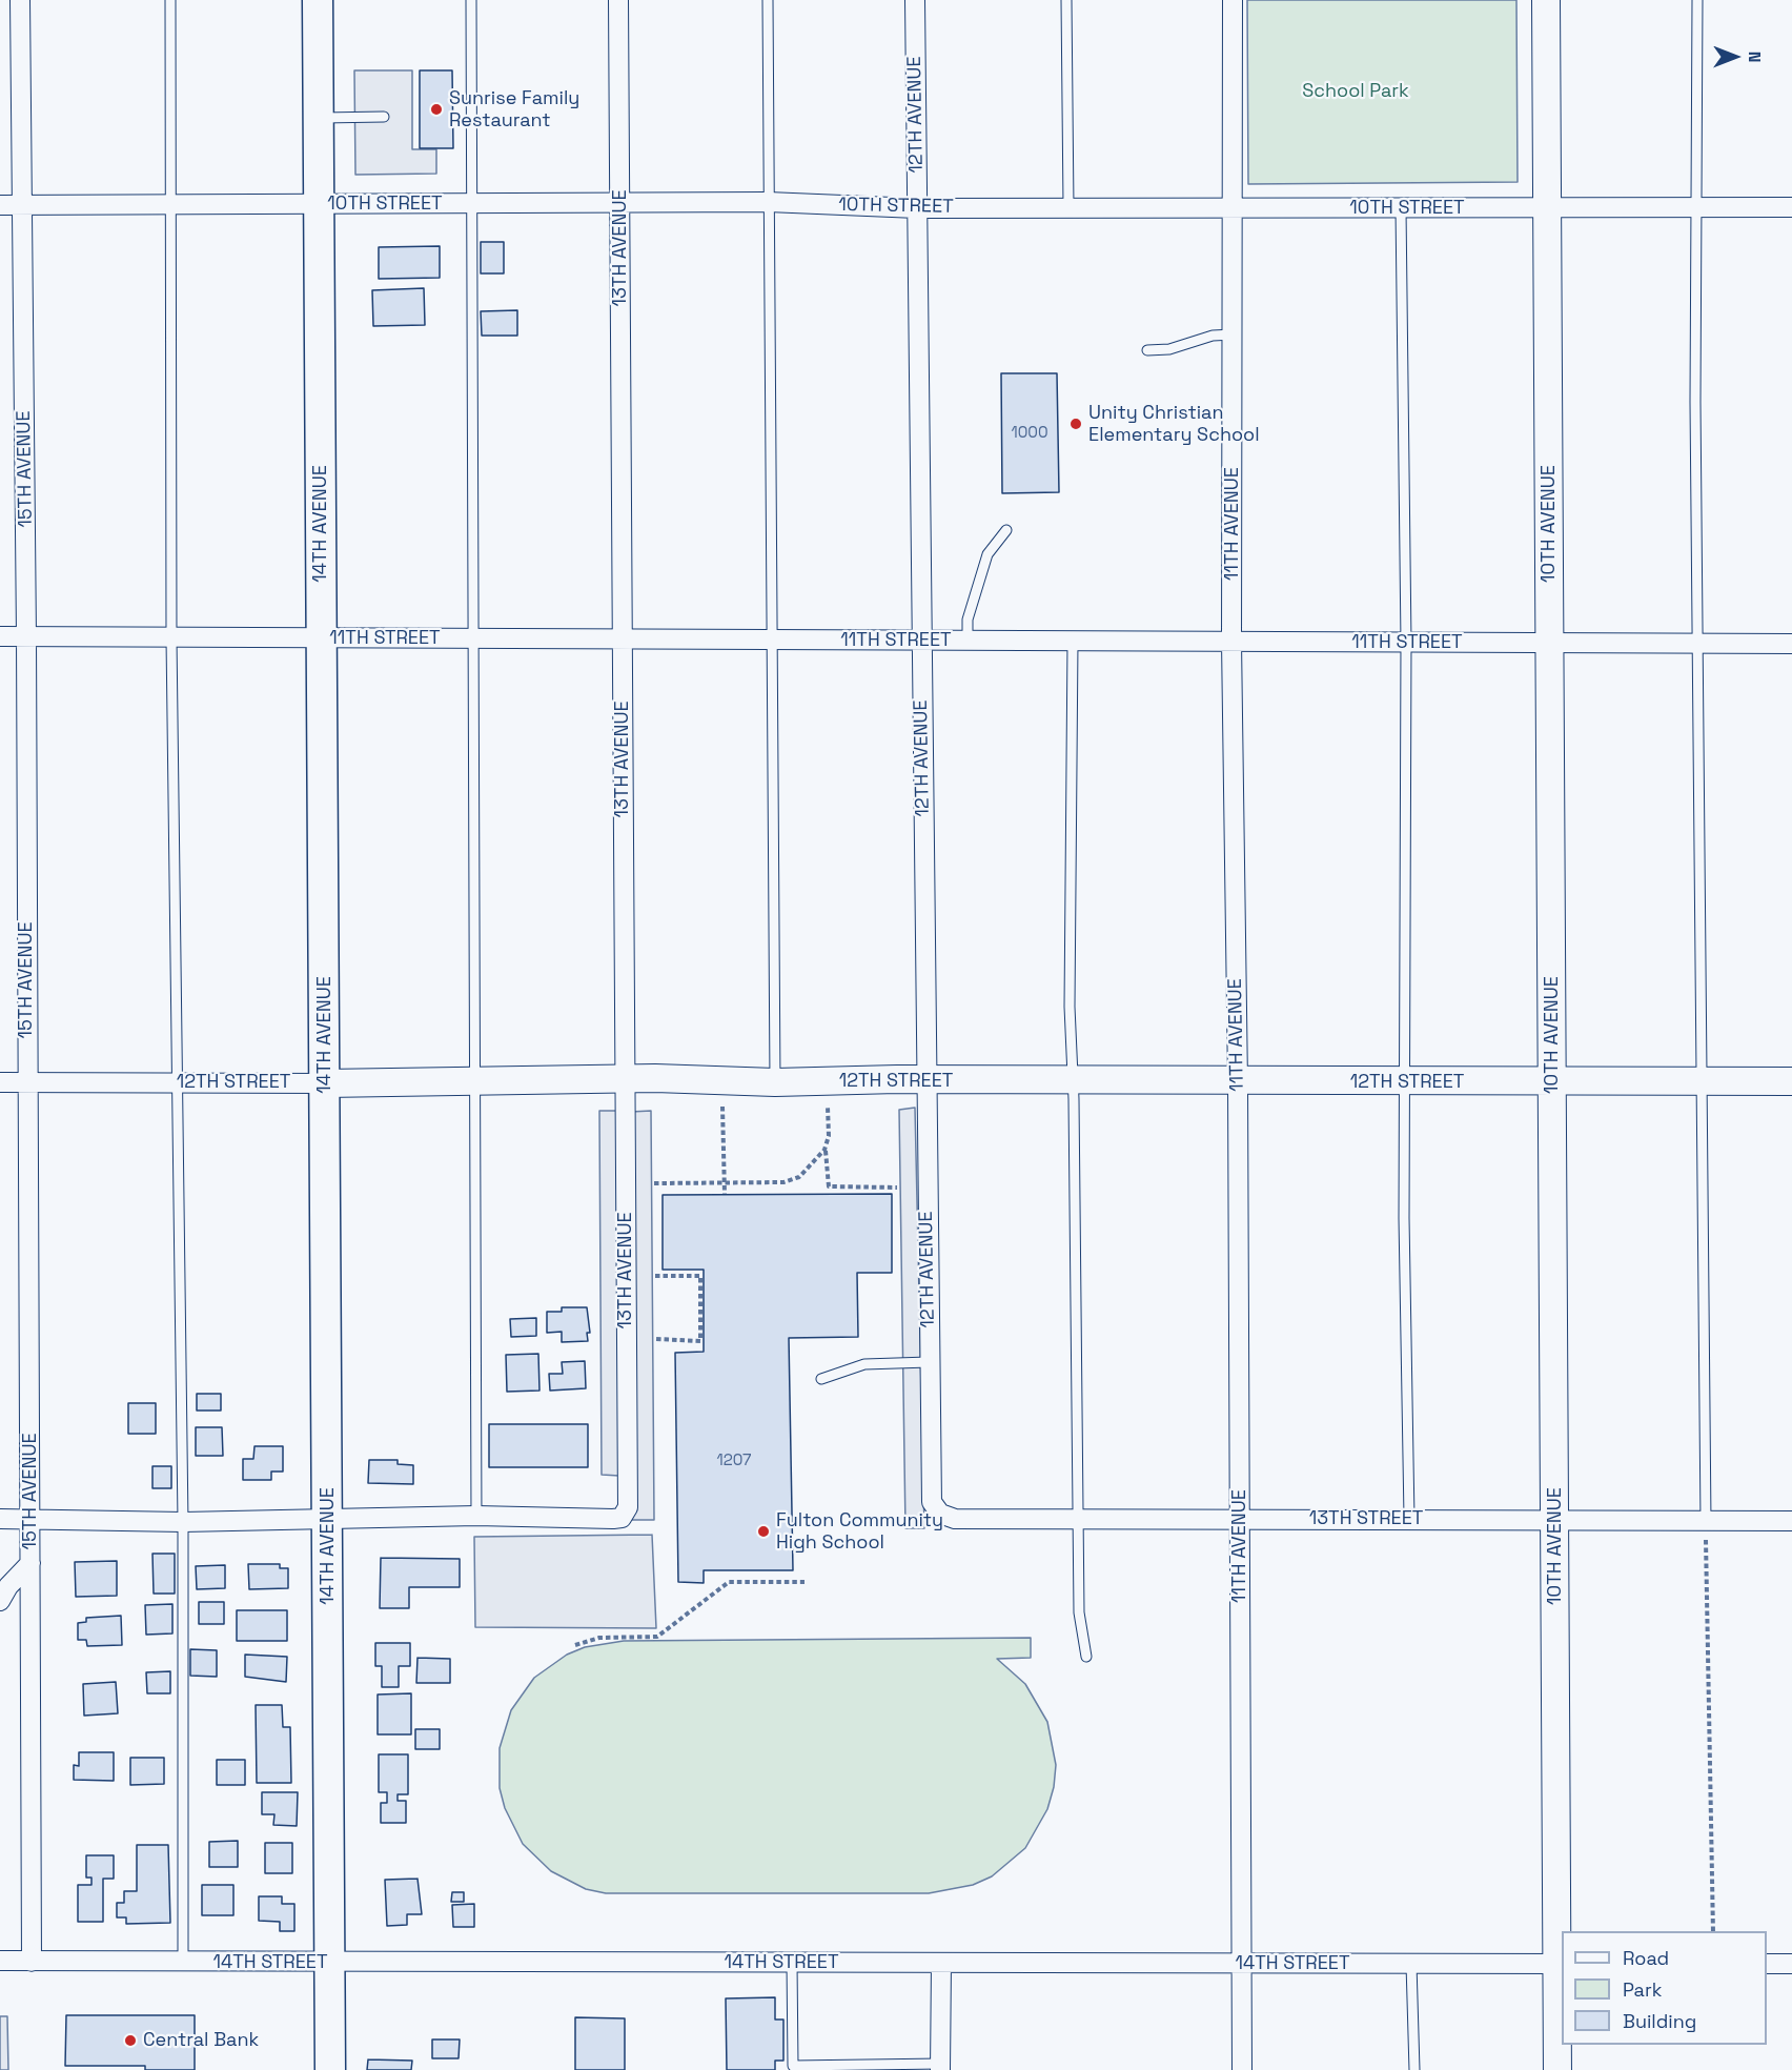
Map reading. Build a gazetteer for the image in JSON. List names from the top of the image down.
{
  "streets": {
    "main road": ["14TH AVENUE"],
    "street": [
      "12TH AVENUE",
      "10TH STREET",
      "13TH AVENUE",
      "15TH AVENUE",
      "11TH AVENUE",
      "10TH AVENUE",
      "11TH STREET",
      "12TH STREET",
      "13TH STREET",
      "14TH STREET"
    ]
  },
  "crossings": [
    ["12TH AVENUE", "10TH STREET"],
    ["12TH AVENUE", "11TH STREET"],
    ["12TH AVENUE", "12TH STREET"],
    ["12TH AVENUE", "13TH STREET"],
    ["10TH STREET", "13TH AVENUE"],
    ["10TH STREET", "15TH AVENUE"],
    ["10TH STREET", "14TH AVENUE"],
    ["10TH STREET", "11TH AVENUE"],
    ["10TH STREET", "10TH AVENUE"],
    ["13TH AVENUE", "11TH STREET"],
    ["13TH AVENUE", "12TH STREET"],
    ["15TH AVENUE", "11TH STREET"],
    ["15TH AVENUE", "12TH STREET"],
    ["15TH AVENUE", "14TH STREET"],
    ["14TH AVENUE", "11TH STREET"],
    ["14TH AVENUE", "12TH STREET"],
    ["14TH AVENUE", "14TH STREET"],
    ["11TH AVENUE", "11TH STREET"],
    ["11TH AVENUE", "12TH STREET"],
    ["11TH AVENUE", "13TH STREET"],
    ["11TH AVENUE", "14TH STREET"],
    ["10TH AVENUE", "11TH STREET"],
    ["10TH AVENUE", "12TH STREET"],
    ["10TH AVENUE", "13TH STREET"],
    ["10TH AVENUE", "14TH STREET"]
  ],
  "parks": ["School Park"],
  "places": [
    "Sunrise Family Restaurant",
    "Unity Christian Elementary School",
    "Fulton Community High School",
    "Central Bank"
  ],
  "house_numbers": ["1000", "1207"],
  "legend": ["Road", "Park", "Building"],
  "north": "right"
}
